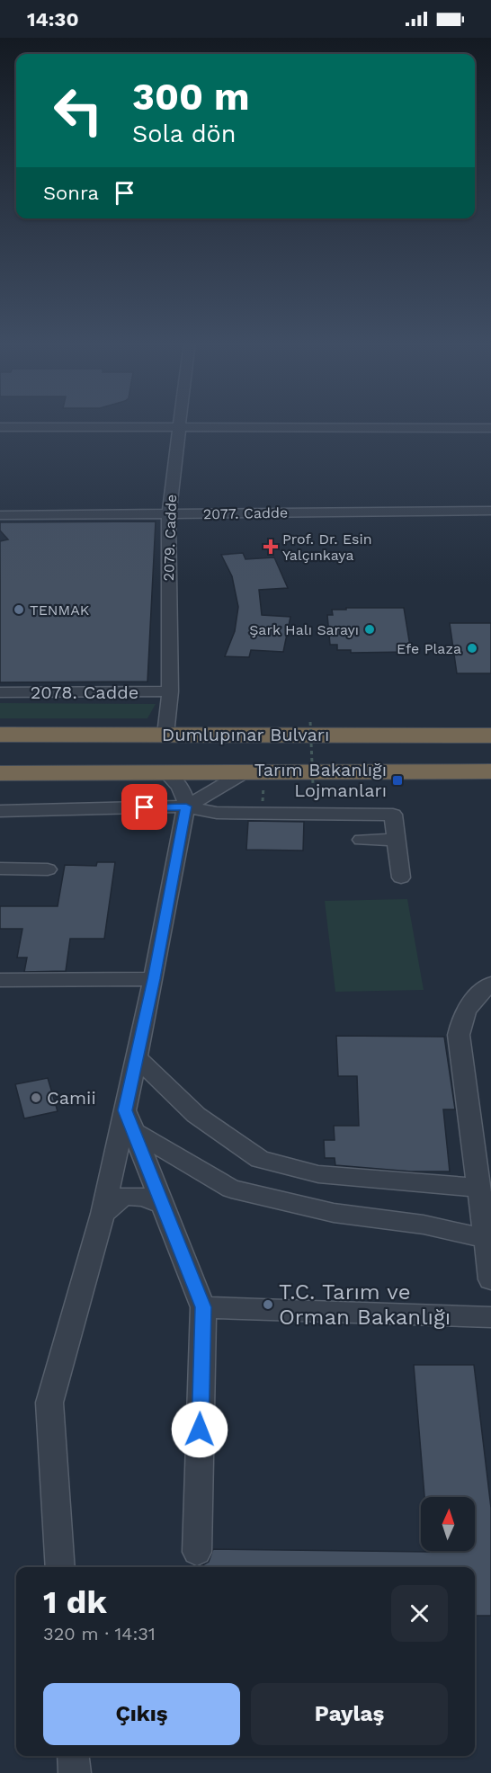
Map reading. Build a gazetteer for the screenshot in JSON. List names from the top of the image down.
{
  "streets": {
    "highway": ["Dumlupınar Bulvarı"],
    "street": ["2077. Cadde", "2079. Cadde", "2078. Cadde"]
  },
  "crossings": [
    ["2077. Cadde", "2079. Cadde"],
    ["2079. Cadde", "2078. Cadde"],
    ["2079. Cadde", "Dumlupınar Bulvarı"]
  ],
  "places": {
    "health": ["Prof. Dr. Esin Yalçınkaya"],
    "other": [
      "TENMAK",
      "Şark Halı Sarayı",
      "Efe Plaza",
      "Camii",
      "T.C. Tarım ve Orman Bakanlığı"
    ],
    "transit": ["Tarım Bakanlığı Lojmanları"]
  },
  "north": "top",
  "page": {
    "status": "14:30",
    "turn": ["300 m", "Sola dön"],
    "then": "Sonra",
    "heading": ["1 dk", "320 m · 14:31"],
    "buttons": ["Çıkış", "Paylaş"]
  }
}
